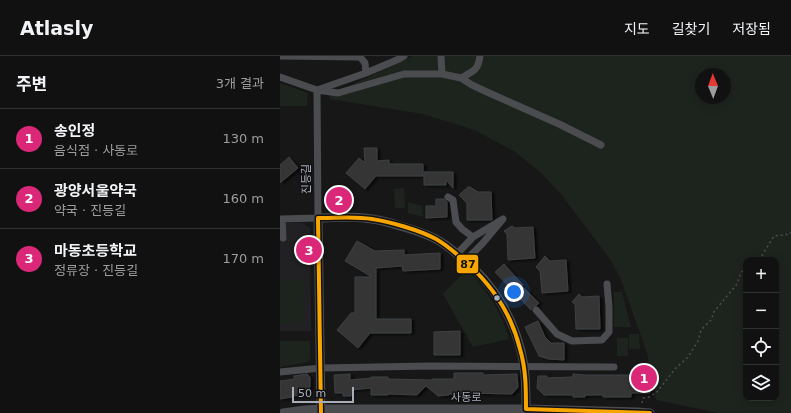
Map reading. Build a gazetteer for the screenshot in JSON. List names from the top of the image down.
{
  "streets": {
    "street": ["진등길", "사동로"]
  },
  "crossings": [
    ["진등길", "사동로"]
  ],
  "lines": ["transit line 87"],
  "scale_bar": "50 m",
  "north": "top",
  "page": {
    "header": "Atlasly",
    "nav": ["지도", "길찾기", "저장됨"],
    "heading": ["주변", "3개 결과"],
    "list": [
      {
        "mark": "1",
        "name": "송인정",
        "note": "음식점 · 사동로",
        "value": "130 m"
      },
      {
        "mark": "2",
        "name": "광양서울약국",
        "note": "약국 · 진등길",
        "value": "160 m"
      },
      {
        "mark": "3",
        "name": "마동초등학교",
        "note": "정류장 · 진등길",
        "value": "170 m"
      }
    ],
    "pins": ["2", "3", "1"],
    "map_buttons": ["+", "−"],
    "scale": "50 m"
  }
}
